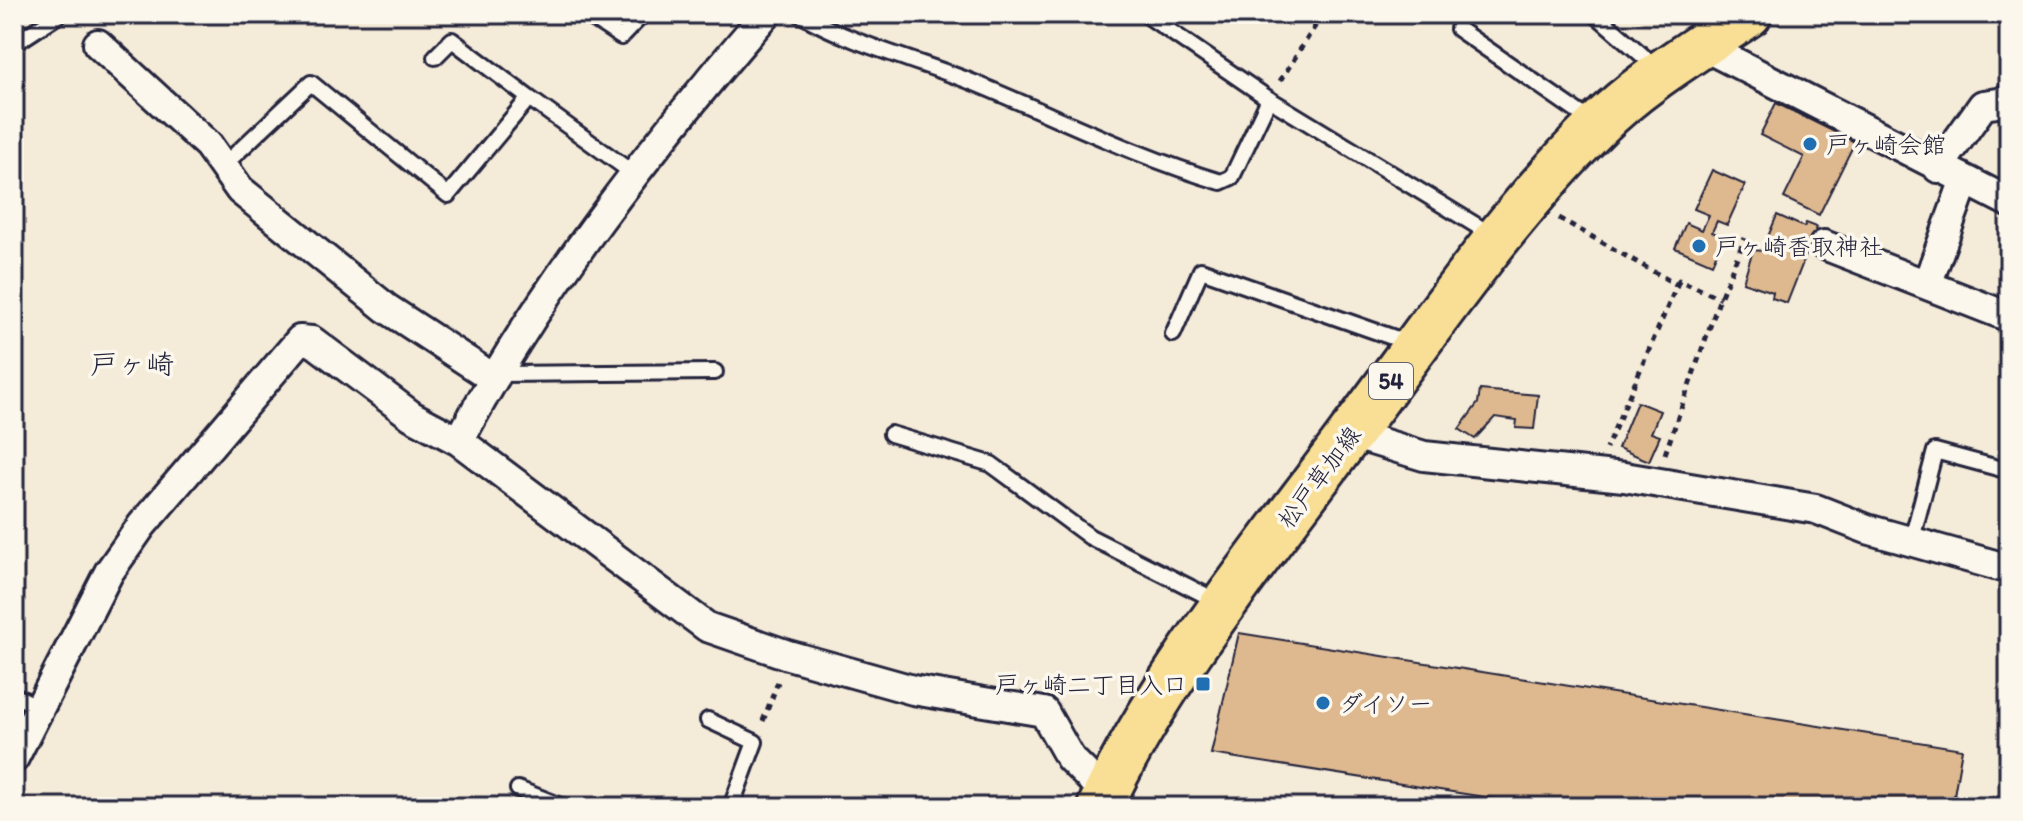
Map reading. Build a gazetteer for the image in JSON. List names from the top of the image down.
{
  "streets": {
    "main road": ["54", "松戸草加線"]
  },
  "districts": ["戸ヶ崎"],
  "places": {
    "other": ["戸ヶ崎会館", "戸ヶ崎香取神社", "ダイソー"],
    "transit": ["戸ヶ崎二丁目入口"]
  }
}
